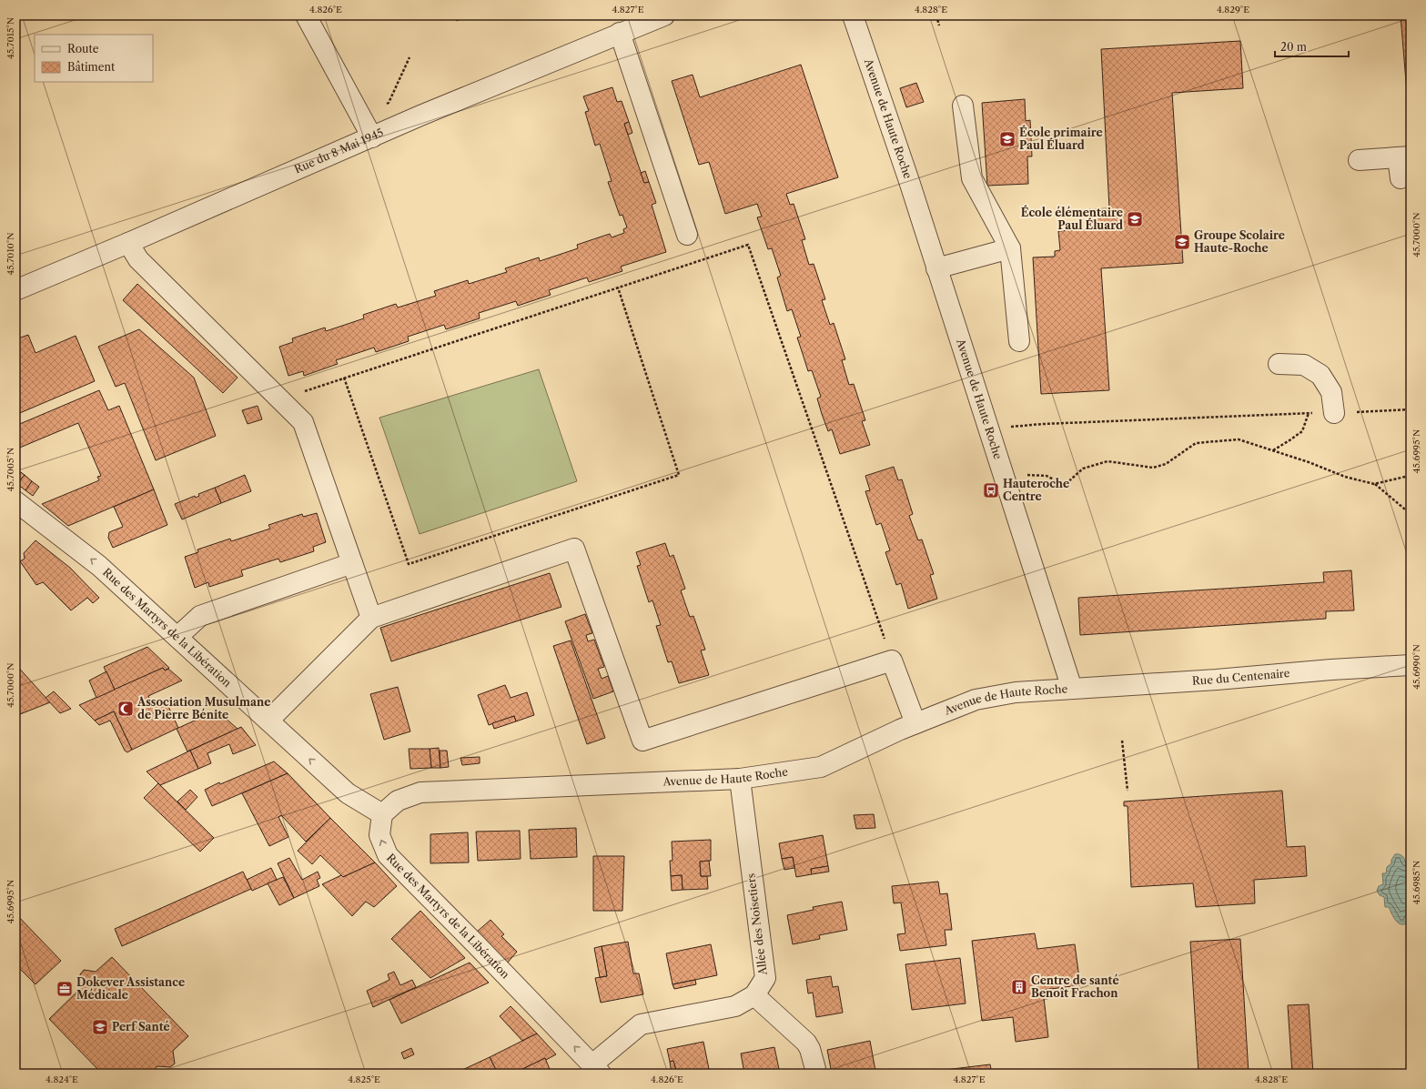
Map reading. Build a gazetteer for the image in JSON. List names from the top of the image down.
{
  "streets": {
    "street": [
      "Avenue de Haute Roche",
      "Rue du 8 Mai 1945",
      "Rue des Martyrs de la Libération",
      "Rue du Centenaire",
      "Allée des Noisetiers"
    ]
  },
  "crossings": [
    ["Avenue de Haute Roche", "Rue des Martyrs de la Libération"],
    ["Avenue de Haute Roche", "Rue du Centenaire"],
    ["Avenue de Haute Roche", "Allée des Noisetiers"],
    ["Rue des Martyrs de la Libération", "Allée des Noisetiers"]
  ],
  "one_way": ["Rue des Martyrs de la Libération"],
  "places": {
    "school or university": [
      "École primaire Paul Éluard",
      "École élémentaire Paul Éluard",
      "Groupe Scolaire Haute-Roche",
      "Perf Santé"
    ],
    "bus stop": ["Hauteroche Centre"],
    "mosque": ["Association Musulmane de Pierre Bénite"],
    "building": ["Centre de santé Benoît Frachon"],
    "office": ["Dokever Assistance Médicale"]
  },
  "legend": ["Route", "Bâtiment"],
  "scale_bar": "20 m",
  "coordinates": [
    "4.826°E",
    "4.827°E",
    "4.828°E",
    "4.829°E",
    "45.7015°N",
    "45.7000°N",
    "45.7010°N",
    "45.6995°N",
    "45.7005°N",
    "45.6990°N",
    "45.6985°N",
    "4.824°E",
    "4.825°E"
  ]
}
